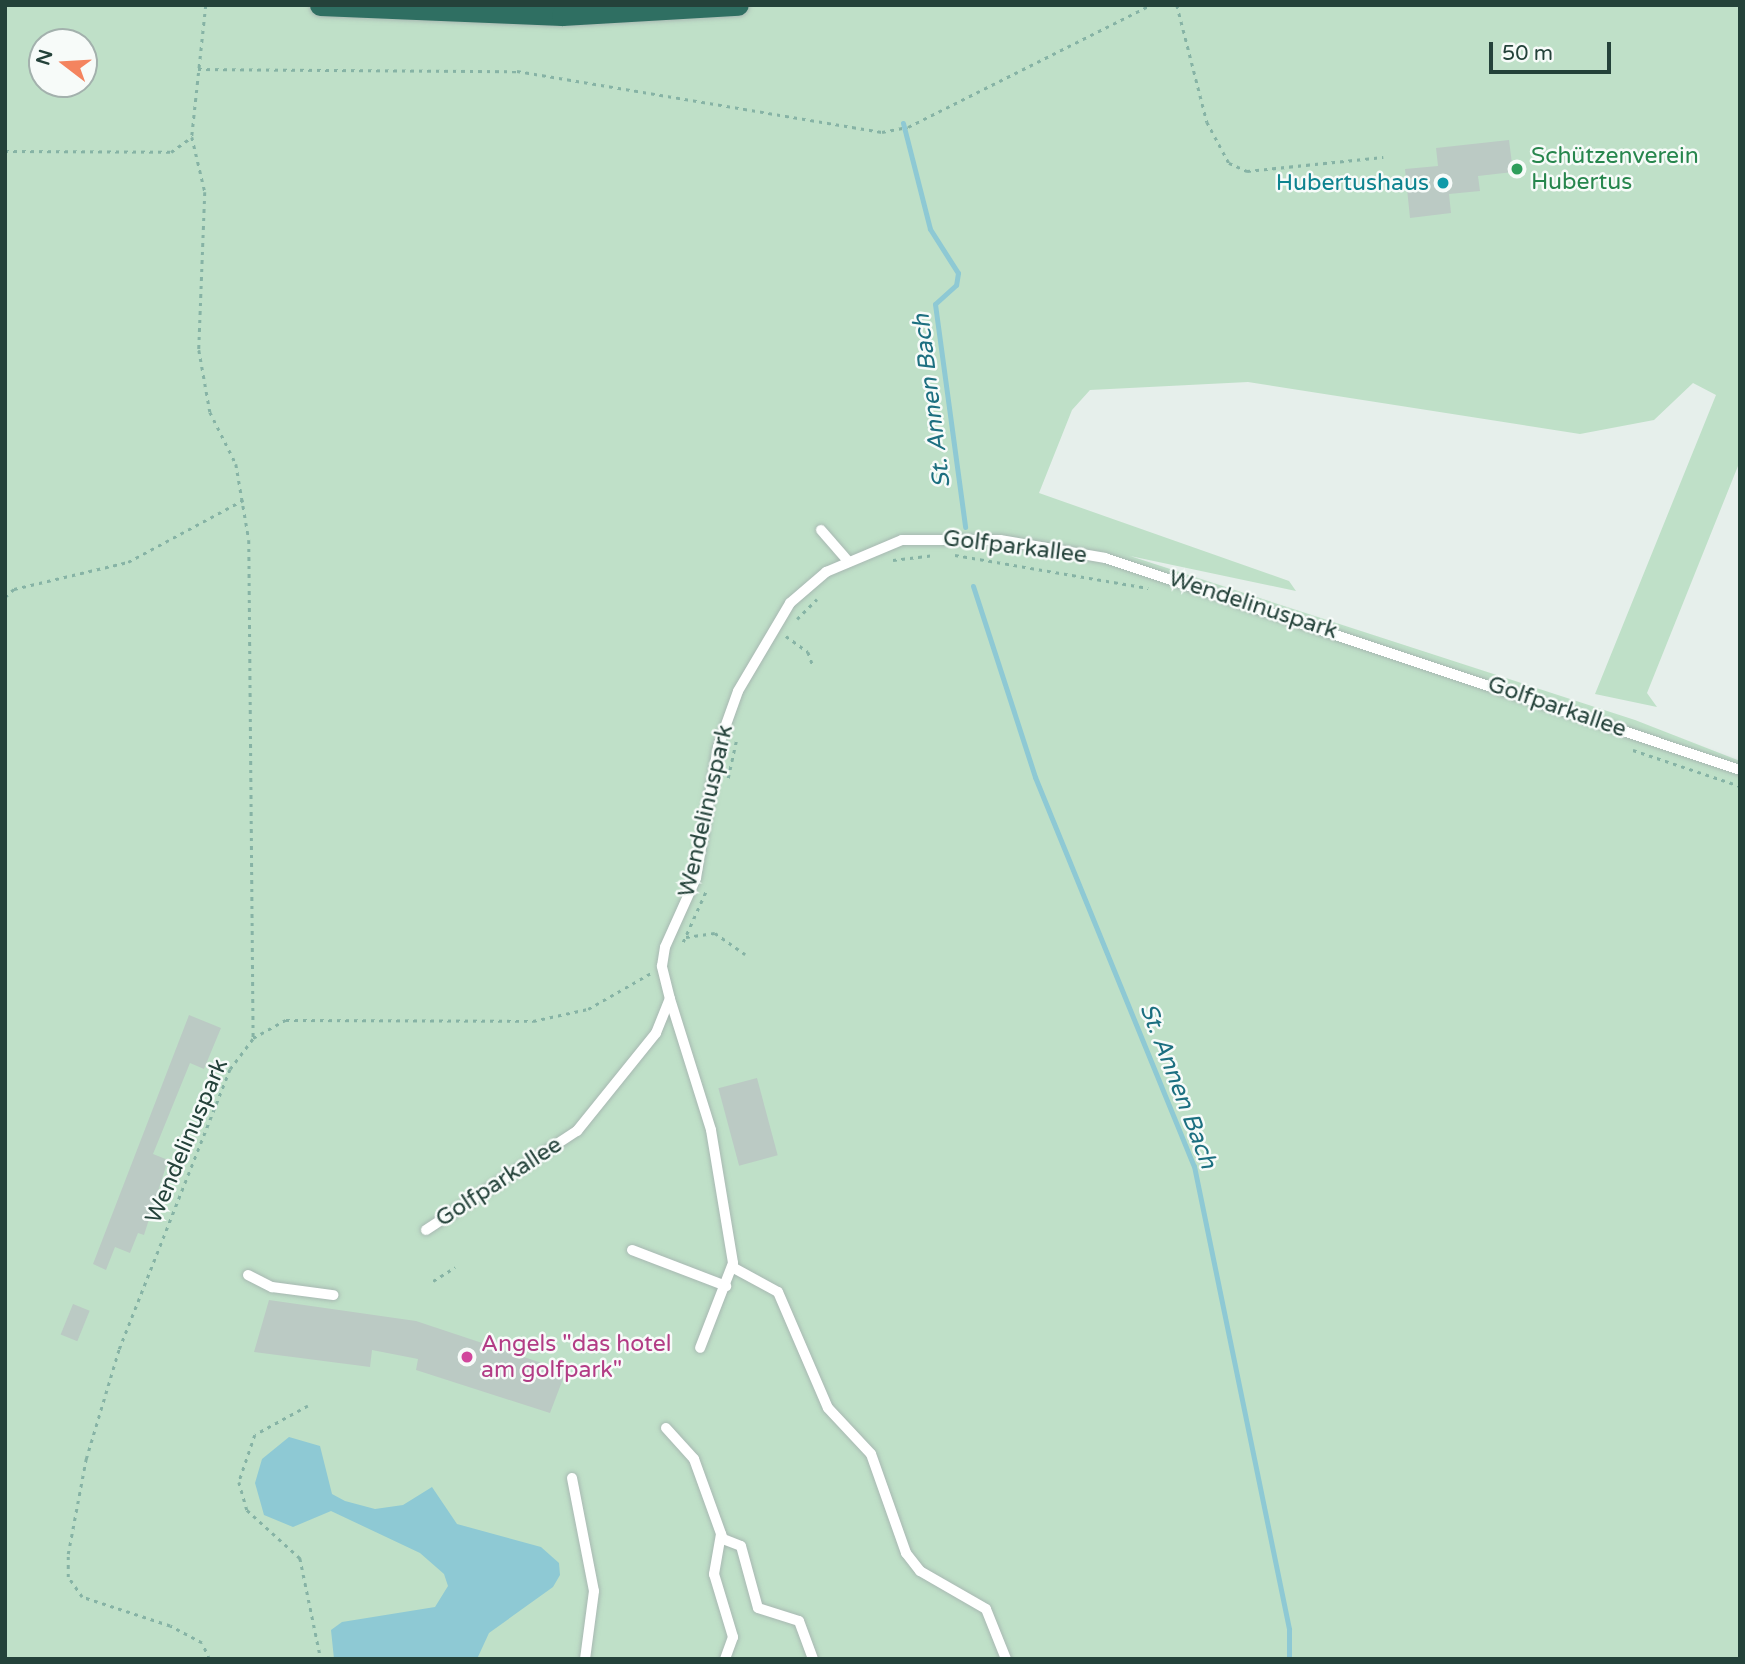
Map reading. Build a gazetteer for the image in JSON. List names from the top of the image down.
{
  "streets": {
    "lane": ["Golfparkallee"],
    "path": ["Wendelinuspark"]
  },
  "crossings": [
    ["Golfparkallee", "Wendelinuspark"]
  ],
  "water": ["St. Annen Bach"],
  "places": ["Schützenverein Hubertus", "Hubertushaus", "Angels \"das hotel am golfpark\""],
  "scale_bar": "50 m",
  "north": "left"
}
